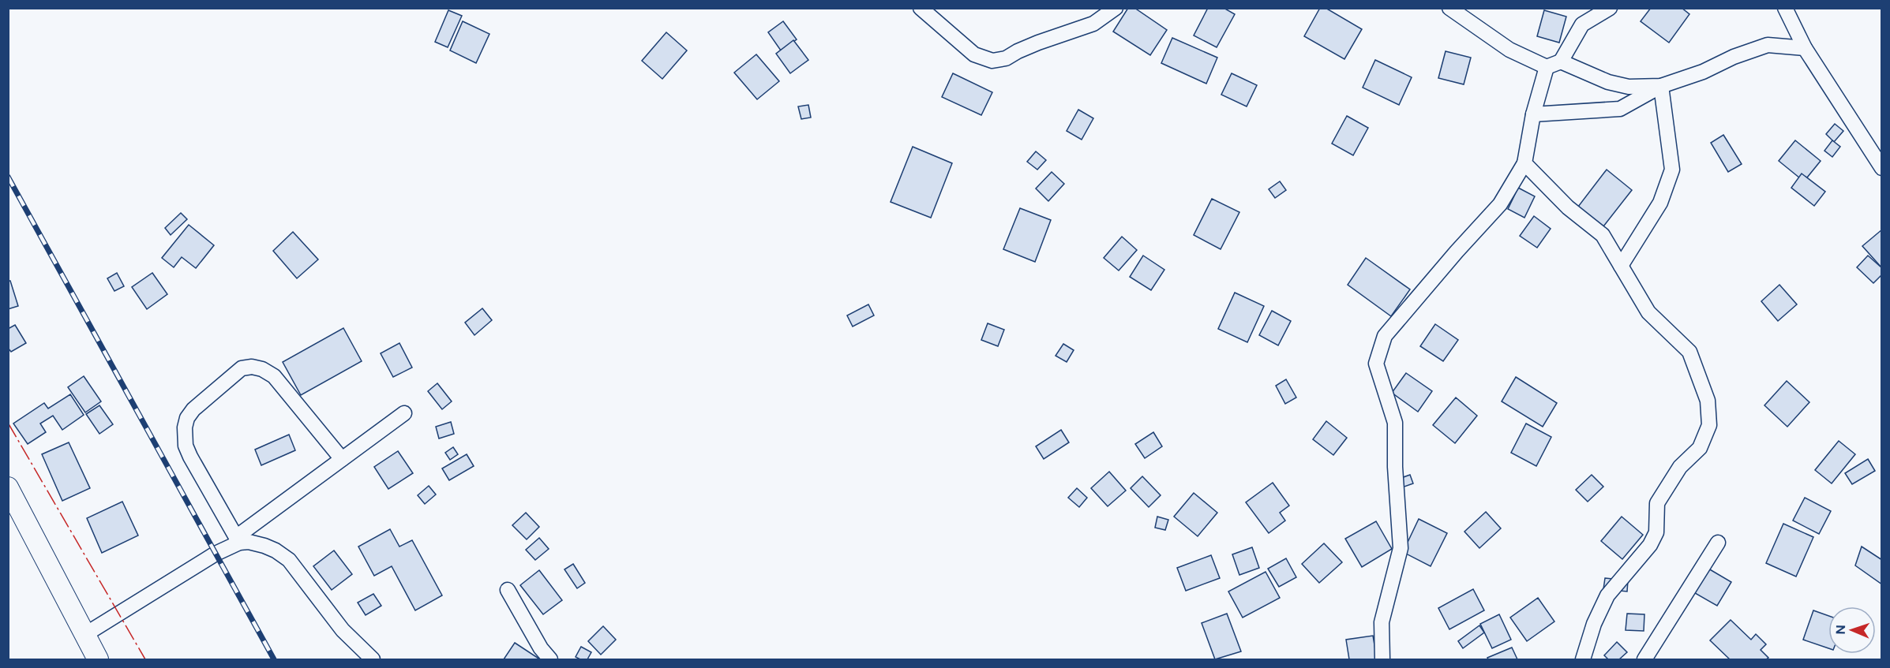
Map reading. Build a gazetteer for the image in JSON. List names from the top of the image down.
{
  "north": "left"
}
